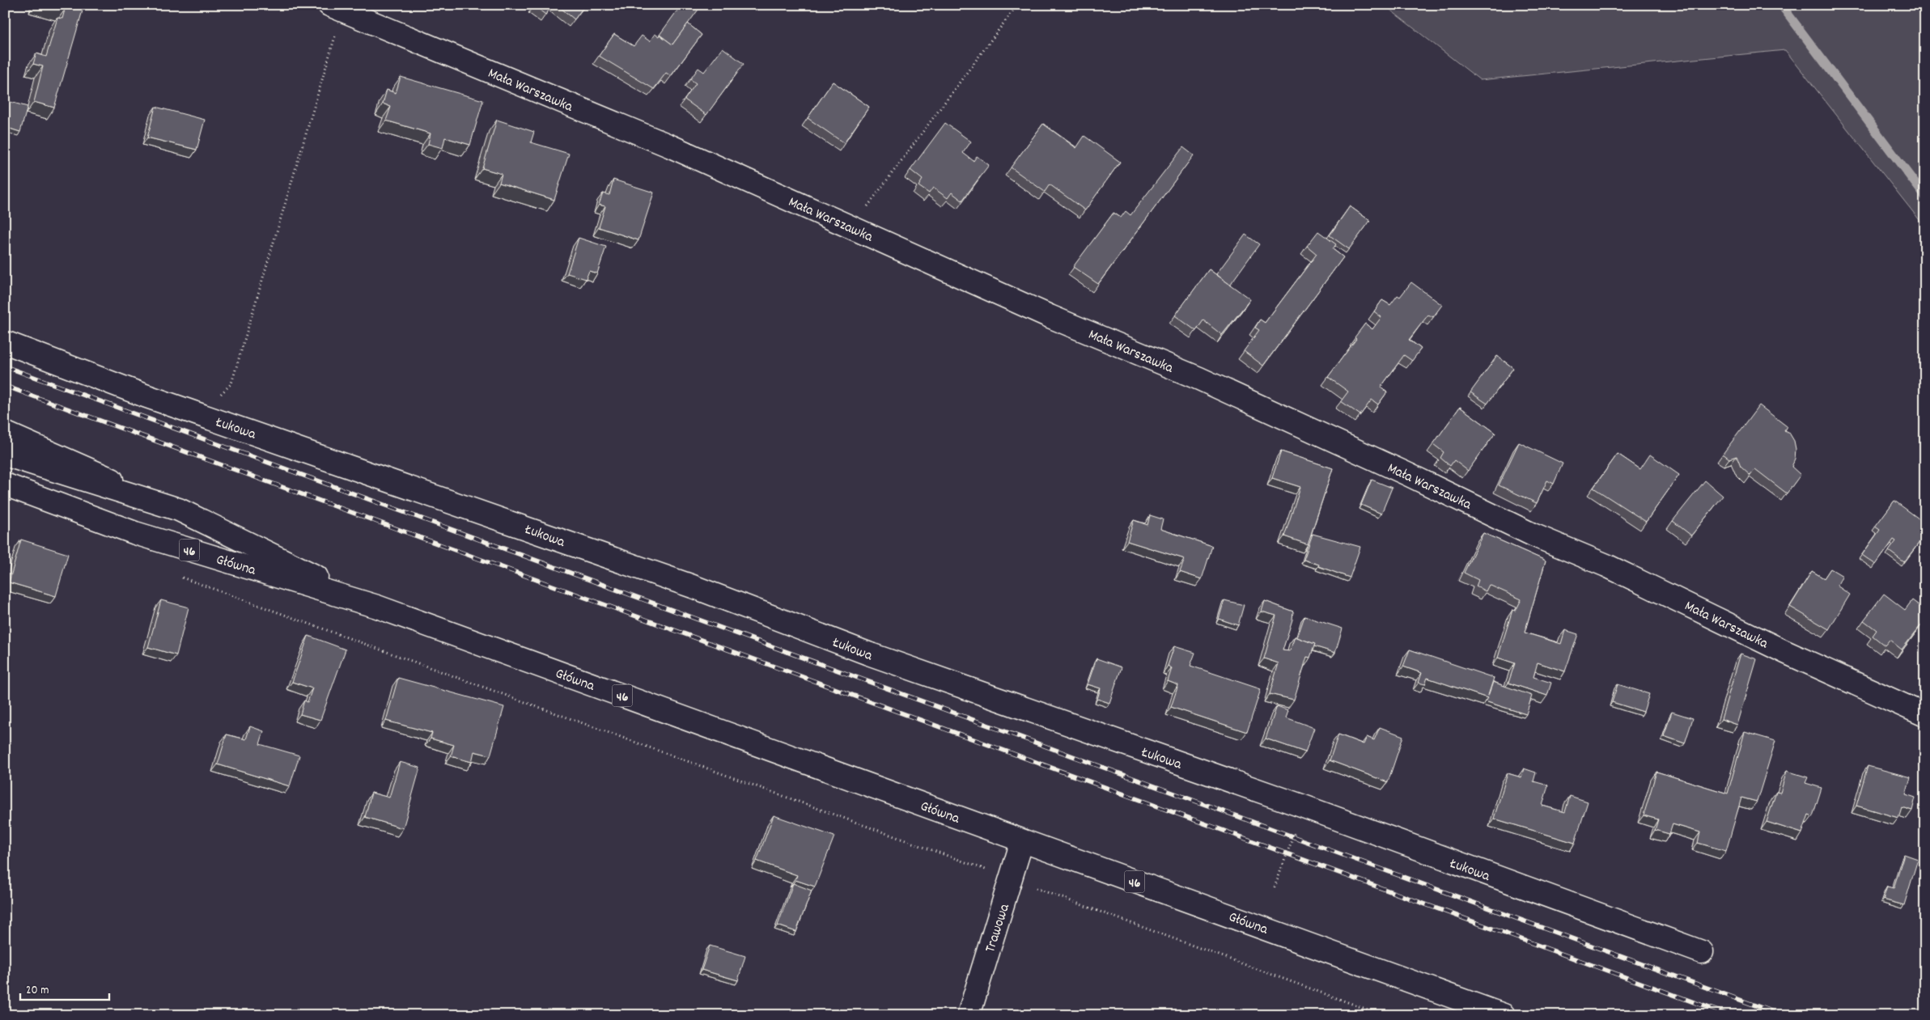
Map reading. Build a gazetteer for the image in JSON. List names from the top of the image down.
{
  "streets": {
    "street": [
      "Mała Warszawka",
      "Łukowa",
      "46",
      "Główna",
      "Trawowa"
    ]
  },
  "crossings": [
    ["Główna", "Trawowa"]
  ],
  "scale_bar": "20 m"
}
